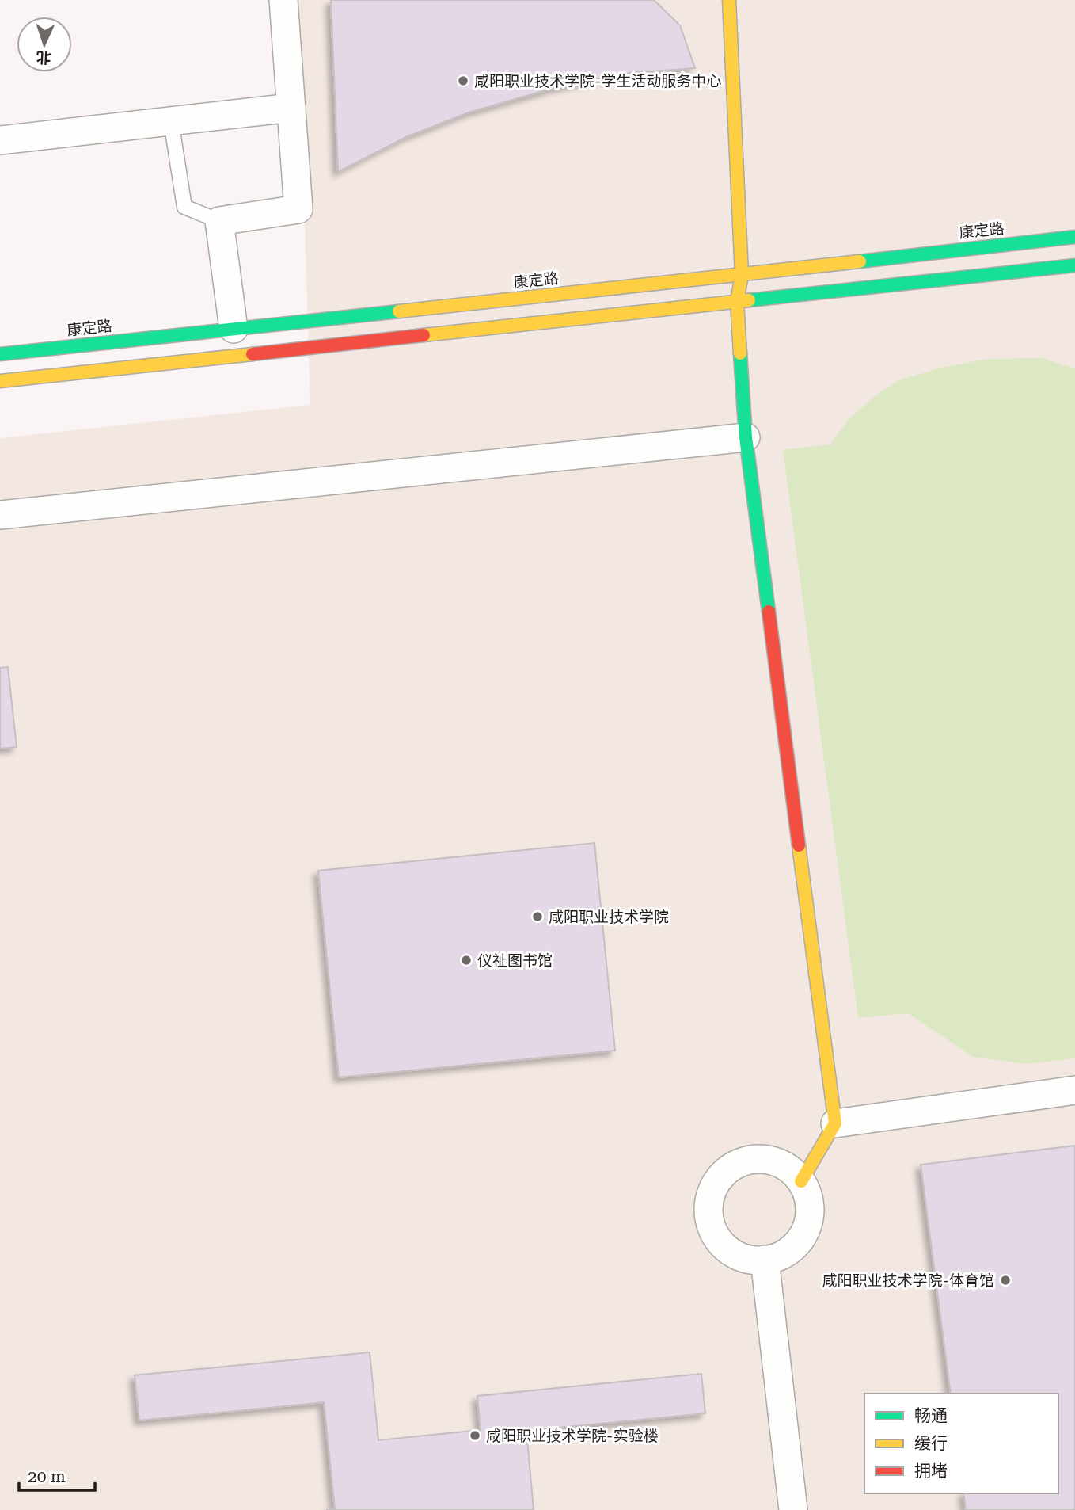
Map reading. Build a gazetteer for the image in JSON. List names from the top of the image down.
{
  "streets": {
    "main road": ["康定路"]
  },
  "places": [
    "咸阳职业技术学院-学生活动服务中心",
    "咸阳职业技术学院",
    "仪祉图书馆",
    "咸阳职业技术学院-体育馆",
    "咸阳职业技术学院-实验楼"
  ],
  "legend": ["畅通", "缓行", "拥堵"],
  "scale_bar": "20 m",
  "north": "bottom"
}
